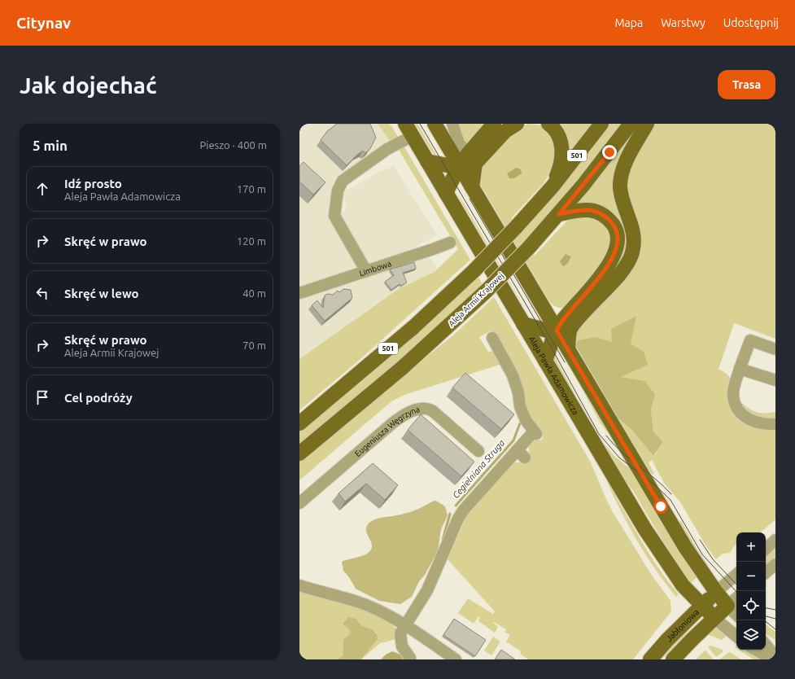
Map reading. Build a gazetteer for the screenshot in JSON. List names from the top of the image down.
{
  "streets": {
    "main road": [
      "501",
      "Aleja Armii Krajowej",
      "Aleja Pawła Adamowicza",
      "Jabłoniowa"
    ],
    "street": ["Limbowa", "Eugeniusza Węgrzyna"]
  },
  "crossings": [
    ["Aleja Pawła Adamowicza", "Jabłoniowa"]
  ],
  "water": ["Cegielniana Struga"],
  "page": {
    "header": "Citynav",
    "nav": ["Mapa", "Warstwy", "Udostępnij"],
    "buttons": "Trasa",
    "title": "Jak dojechać",
    "heading": ["5 min", "Pieszo · 400 m"],
    "list": [
      ["Idź prosto", "Aleja Pawła Adamowicza", "170 m"],
      ["Skręć w prawo", "120 m"],
      ["Skręć w lewo", "40 m"],
      ["Skręć w prawo", "Aleja Armii Krajowej", "70 m"],
      "Cel podróży"
    ],
    "map_buttons": ["+", "−"]
  }
}
